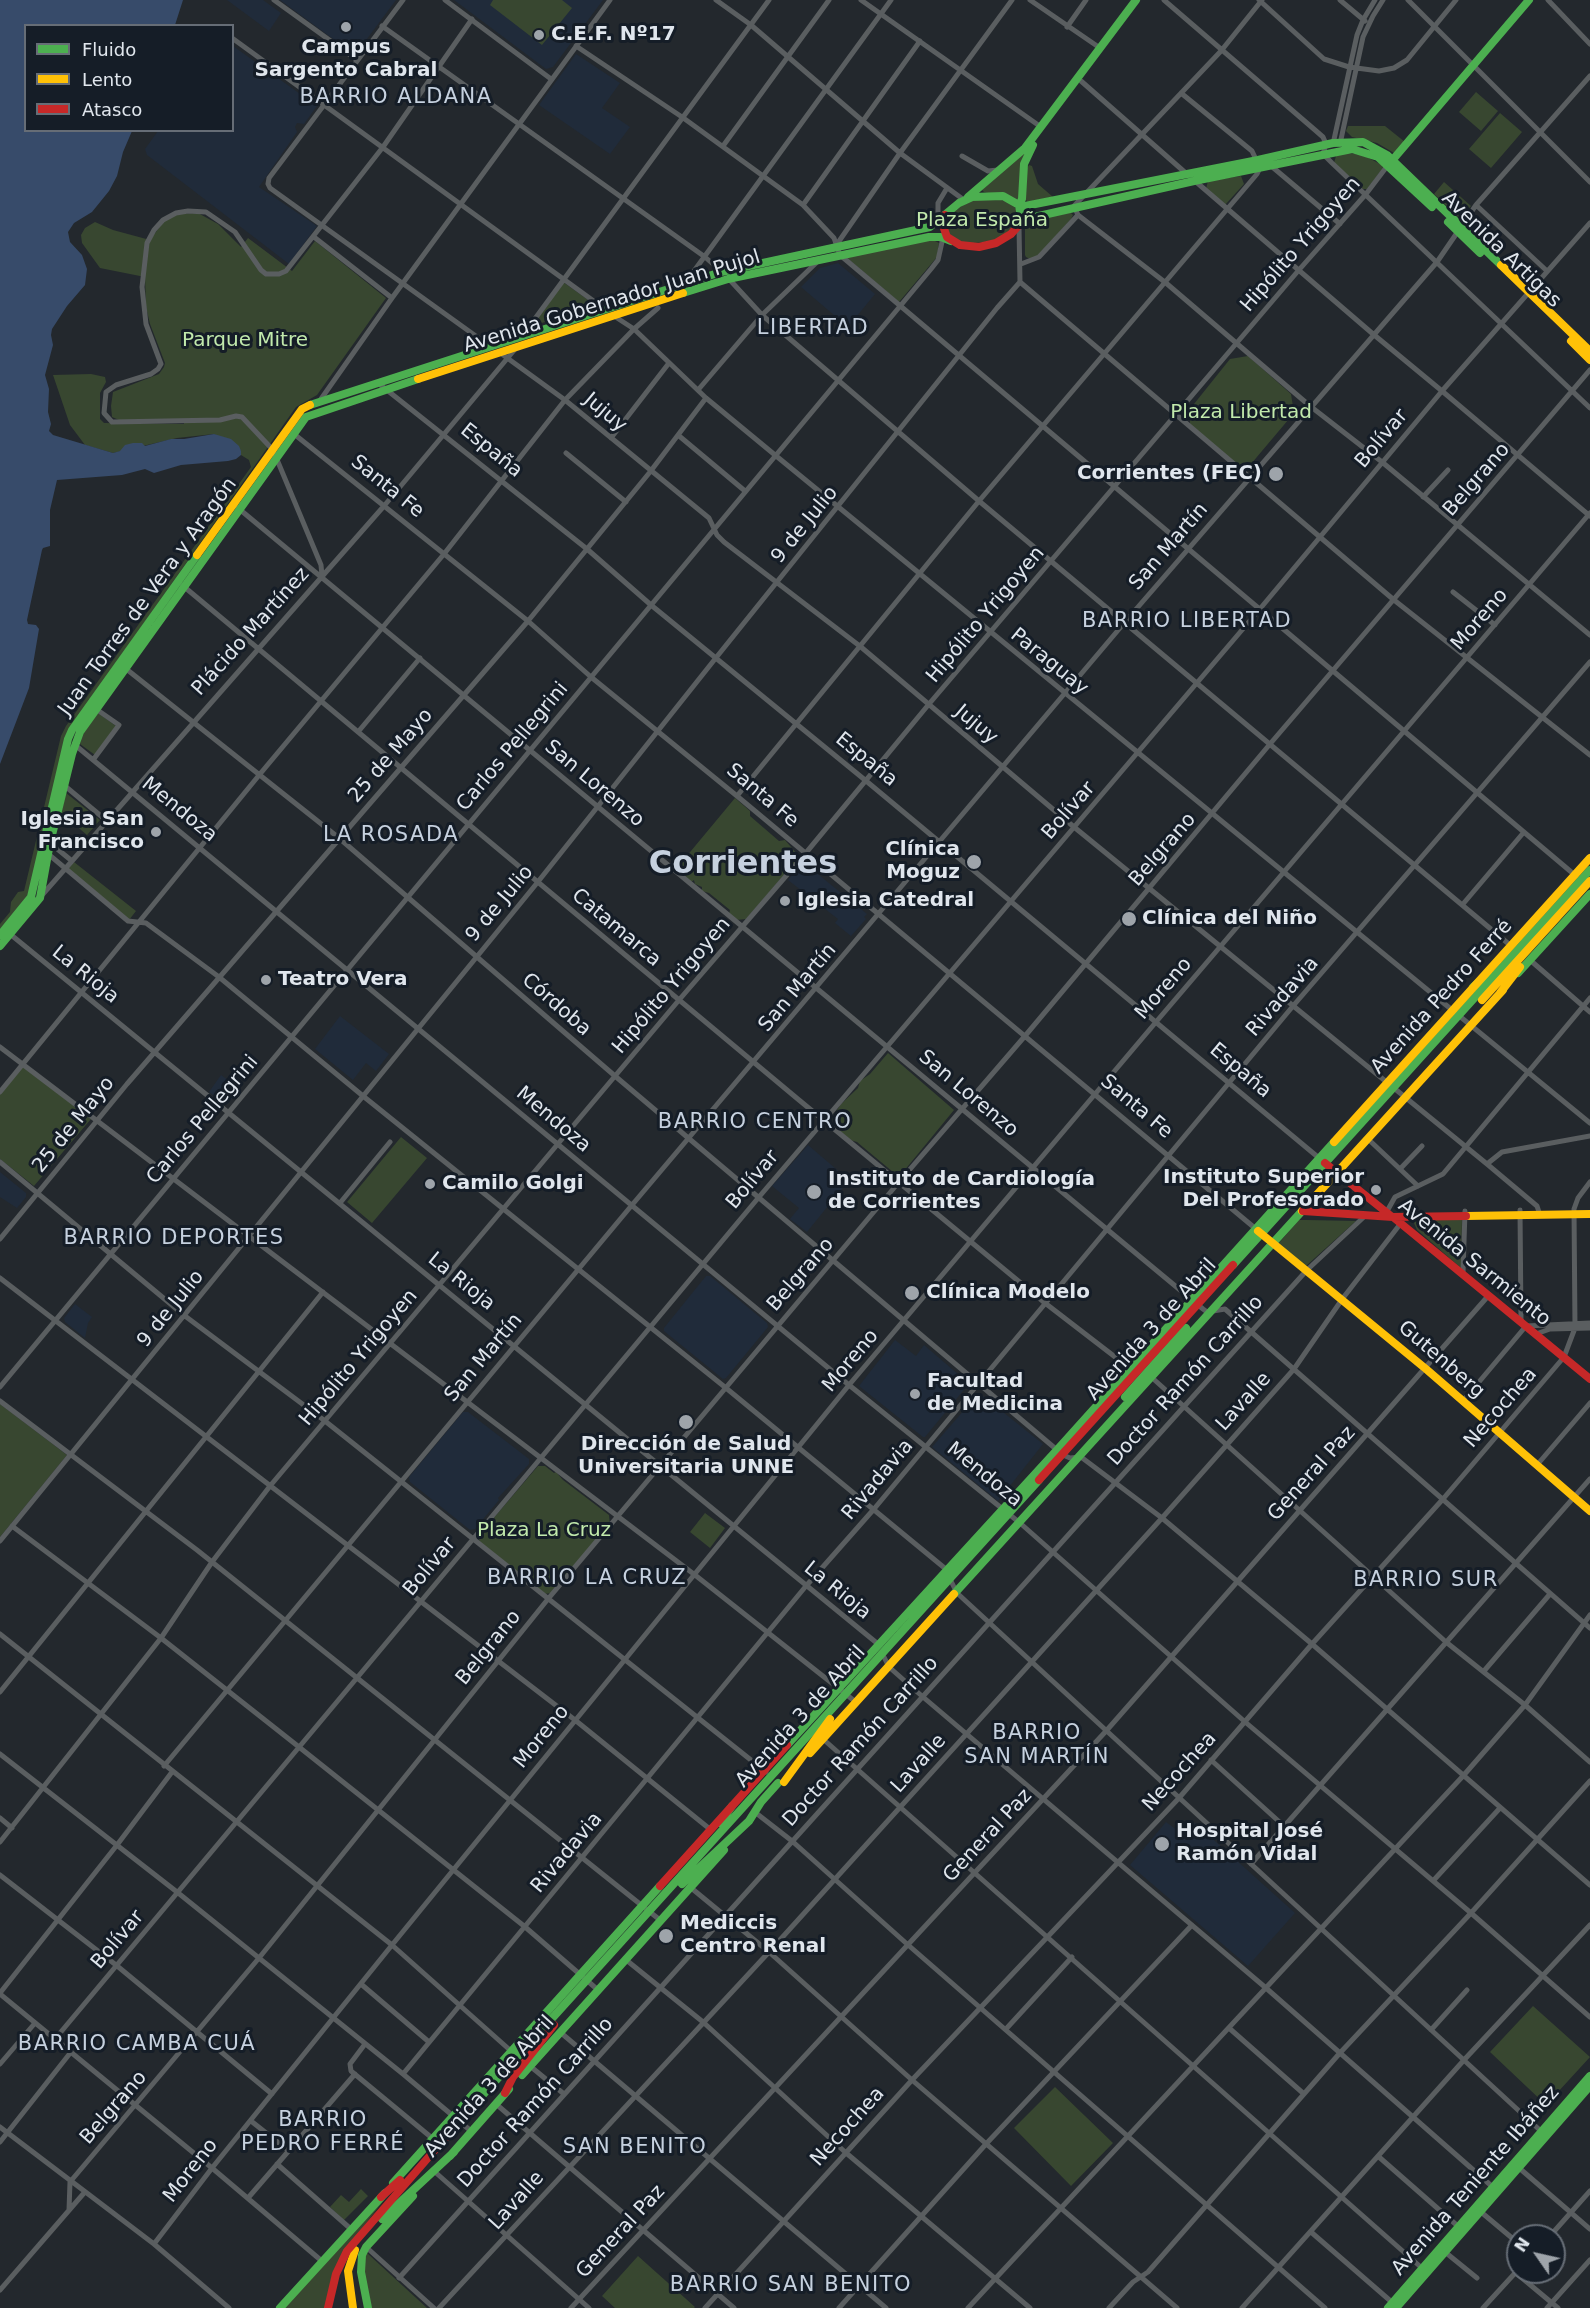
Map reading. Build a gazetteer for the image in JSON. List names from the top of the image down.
{
  "streets": {
    "main road": [
      "Avenida Artigas",
      "Avenida Gobernador Juan Pujol",
      "Juan Torres de Vera y Aragón",
      "Plácido Martínez",
      "Avenida Pedro Ferré",
      "Avenida Sarmiento",
      "Avenida 3 de Abril",
      "Gutenberg",
      "Avenida Teniente Ibáñez"
    ],
    "street": [
      "Hipólito Yrigoyen",
      "Jujuy",
      "Bolívar",
      "España",
      "Belgrano",
      "Santa Fe",
      "9 de Julio",
      "San Martín",
      "Moreno",
      "Paraguay",
      "Carlos Pellegrini",
      "25 de Mayo",
      "San Lorenzo",
      "Mendoza",
      "Catamarca",
      "La Rioja",
      "Rivadavia",
      "Córdoba",
      "Doctor Ramón Carrillo",
      "Lavalle",
      "Necochea",
      "General Paz"
    ]
  },
  "crossings": [
    ["Hipólito Yrigoyen", "Avenida Artigas"],
    ["Hipólito Yrigoyen", "Jujuy"],
    ["Hipólito Yrigoyen", "España"],
    ["Hipólito Yrigoyen", "Santa Fe"],
    ["Hipólito Yrigoyen", "Paraguay"],
    ["Hipólito Yrigoyen", "San Lorenzo"],
    ["Hipólito Yrigoyen", "Mendoza"],
    ["Hipólito Yrigoyen", "Catamarca"],
    ["Hipólito Yrigoyen", "La Rioja"],
    ["Hipólito Yrigoyen", "Córdoba"],
    ["Avenida Artigas", "Bolívar"],
    ["Avenida Artigas", "San Martín"],
    ["Avenida Gobernador Juan Pujol", "Jujuy"],
    ["Avenida Gobernador Juan Pujol", "España"],
    ["Avenida Gobernador Juan Pujol", "Santa Fe"],
    ["Avenida Gobernador Juan Pujol", "Juan Torres de Vera y Aragón"],
    ["Avenida Gobernador Juan Pujol", "Plácido Martínez"],
    ["Avenida Gobernador Juan Pujol", "Paraguay"],
    ["Avenida Gobernador Juan Pujol", "Carlos Pellegrini"],
    ["Jujuy", "Bolívar"],
    ["Jujuy", "Belgrano"],
    ["Jujuy", "9 de Julio"],
    ["Jujuy", "San Martín"],
    ["Jujuy", "Moreno"],
    ["Jujuy", "Plácido Martínez"],
    ["Jujuy", "Paraguay"],
    ["Jujuy", "Carlos Pellegrini"],
    ["Jujuy", "25 de Mayo"],
    ["Jujuy", "Rivadavia"],
    ["Jujuy", "Avenida Pedro Ferré"],
    ["Bolívar", "España"],
    ["Bolívar", "Santa Fe"],
    ["Bolívar", "Paraguay"],
    ["Bolívar", "San Lorenzo"],
    ["Bolívar", "Mendoza"],
    ["Bolívar", "Catamarca"],
    ["Bolívar", "La Rioja"],
    ["Bolívar", "Córdoba"],
    ["España", "Belgrano"],
    ["España", "9 de Julio"],
    ["España", "San Martín"],
    ["España", "Moreno"],
    ["España", "Plácido Martínez"],
    ["España", "Carlos Pellegrini"],
    ["España", "25 de Mayo"],
    ["España", "Rivadavia"],
    ["España", "Avenida Pedro Ferré"],
    ["España", "Avenida Sarmiento"],
    ["España", "Avenida 3 de Abril"],
    ["Belgrano", "Santa Fe"],
    ["Belgrano", "Paraguay"],
    ["Belgrano", "San Lorenzo"],
    ["Belgrano", "Mendoza"],
    ["Belgrano", "Catamarca"],
    ["Belgrano", "La Rioja"],
    ["Belgrano", "Córdoba"],
    ["Santa Fe", "9 de Julio"],
    ["Santa Fe", "San Martín"],
    ["Santa Fe", "Juan Torres de Vera y Aragón"],
    ["Santa Fe", "Moreno"],
    ["Santa Fe", "Plácido Martínez"],
    ["Santa Fe", "Carlos Pellegrini"],
    ["Santa Fe", "25 de Mayo"],
    ["Santa Fe", "Rivadavia"],
    ["Santa Fe", "Avenida 3 de Abril"],
    ["Santa Fe", "Gutenberg"],
    ["9 de Julio", "Paraguay"],
    ["9 de Julio", "San Lorenzo"],
    ["9 de Julio", "Mendoza"],
    ["9 de Julio", "Catamarca"],
    ["9 de Julio", "La Rioja"],
    ["9 de Julio", "Córdoba"],
    ["San Martín", "Paraguay"],
    ["San Martín", "San Lorenzo"],
    ["San Martín", "Mendoza"],
    ["San Martín", "Catamarca"],
    ["San Martín", "La Rioja"],
    ["San Martín", "Córdoba"],
    ["Juan Torres de Vera y Aragón", "Plácido Martínez"],
    ["Juan Torres de Vera y Aragón", "San Lorenzo"],
    ["Juan Torres de Vera y Aragón", "Mendoza"],
    ["Juan Torres de Vera y Aragón", "Catamarca"],
    ["Juan Torres de Vera y Aragón", "Córdoba"],
    ["Moreno", "Paraguay"],
    ["Moreno", "San Lorenzo"],
    ["Moreno", "Mendoza"],
    ["Moreno", "Catamarca"],
    ["Moreno", "La Rioja"],
    ["Moreno", "Córdoba"],
    ["Plácido Martínez", "Paraguay"],
    ["Plácido Martínez", "San Lorenzo"],
    ["Plácido Martínez", "Mendoza"],
    ["Plácido Martínez", "Catamarca"],
    ["Plácido Martínez", "La Rioja"],
    ["Plácido Martínez", "Córdoba"],
    ["Paraguay", "Carlos Pellegrini"],
    ["Paraguay", "25 de Mayo"],
    ["Paraguay", "Rivadavia"],
    ["Paraguay", "Avenida Pedro Ferré"],
    ["Carlos Pellegrini", "San Lorenzo"],
    ["Carlos Pellegrini", "Mendoza"],
    ["Carlos Pellegrini", "Catamarca"],
    ["Carlos Pellegrini", "La Rioja"],
    ["Carlos Pellegrini", "Córdoba"],
    ["25 de Mayo", "San Lorenzo"],
    ["25 de Mayo", "Mendoza"],
    ["25 de Mayo", "Catamarca"],
    ["25 de Mayo", "La Rioja"],
    ["25 de Mayo", "Córdoba"],
    ["San Lorenzo", "Rivadavia"],
    ["San Lorenzo", "Avenida 3 de Abril"],
    ["San Lorenzo", "Doctor Ramón Carrillo"],
    ["Mendoza", "Rivadavia"],
    ["Mendoza", "Avenida 3 de Abril"],
    ["Mendoza", "Doctor Ramón Carrillo"],
    ["Mendoza", "Lavalle"],
    ["Mendoza", "Necochea"],
    ["Mendoza", "General Paz"],
    ["Catamarca", "Rivadavia"],
    ["Catamarca", "Avenida 3 de Abril"],
    ["Catamarca", "Doctor Ramón Carrillo"],
    ["Catamarca", "Lavalle"],
    ["Catamarca", "Necochea"],
    ["Catamarca", "General Paz"],
    ["La Rioja", "Rivadavia"],
    ["La Rioja", "Avenida 3 de Abril"],
    ["La Rioja", "Doctor Ramón Carrillo"],
    ["La Rioja", "Lavalle"],
    ["La Rioja", "Necochea"],
    ["La Rioja", "General Paz"],
    ["La Rioja", "Avenida Teniente Ibáñez"],
    ["Rivadavia", "Córdoba"],
    ["Avenida Pedro Ferré", "Avenida Sarmiento"],
    ["Avenida Pedro Ferré", "Avenida 3 de Abril"],
    ["Córdoba", "Avenida 3 de Abril"],
    ["Avenida Sarmiento", "Avenida 3 de Abril"],
    ["Avenida Sarmiento", "Lavalle"],
    ["Avenida Sarmiento", "Necochea"],
    ["Avenida Sarmiento", "General Paz"],
    ["Avenida 3 de Abril", "Gutenberg"],
    ["Gutenberg", "Doctor Ramón Carrillo"],
    ["Gutenberg", "Lavalle"],
    ["Gutenberg", "Necochea"],
    ["Gutenberg", "General Paz"]
  ],
  "districts": [
    "BARRIO ALDANA",
    "LIBERTAD",
    "BARRIO LIBERTAD",
    "LA ROSADA",
    "Corrientes",
    "BARRIO CENTRO",
    "BARRIO DEPORTES",
    "BARRIO LA CRUZ",
    "BARRIO SUR",
    "BARRIO SAN MARTÍN",
    "BARRIO CAMBA CUÁ",
    "BARRIO PEDRO FERRÉ",
    "SAN BENITO",
    "BARRIO SAN BENITO"
  ],
  "parks": [
    "Plaza España",
    "Parque Mitre",
    "Plaza Libertad",
    "Plaza La Cruz"
  ],
  "places": [
    "Campus Sargento Cabral",
    "C.E.F. Nº17",
    "Corrientes (FEC)",
    "Iglesia San Francisco",
    "Clínica Moguz",
    "Iglesia Catedral",
    "Clínica del Niño",
    "Teatro Vera",
    "Camilo Golgi",
    "Instituto Superior Del Profesorado",
    "Instituto de Cardiología de Corrientes",
    "Clínica Modelo",
    "Facultad de Medicina",
    "Dirección de Salud Universitaria UNNE",
    "Hospital José Ramón Vidal",
    "Mediccis Centro Renal"
  ],
  "legend": ["Fluido", "Lento", "Atasco"],
  "north": "top left"
}
